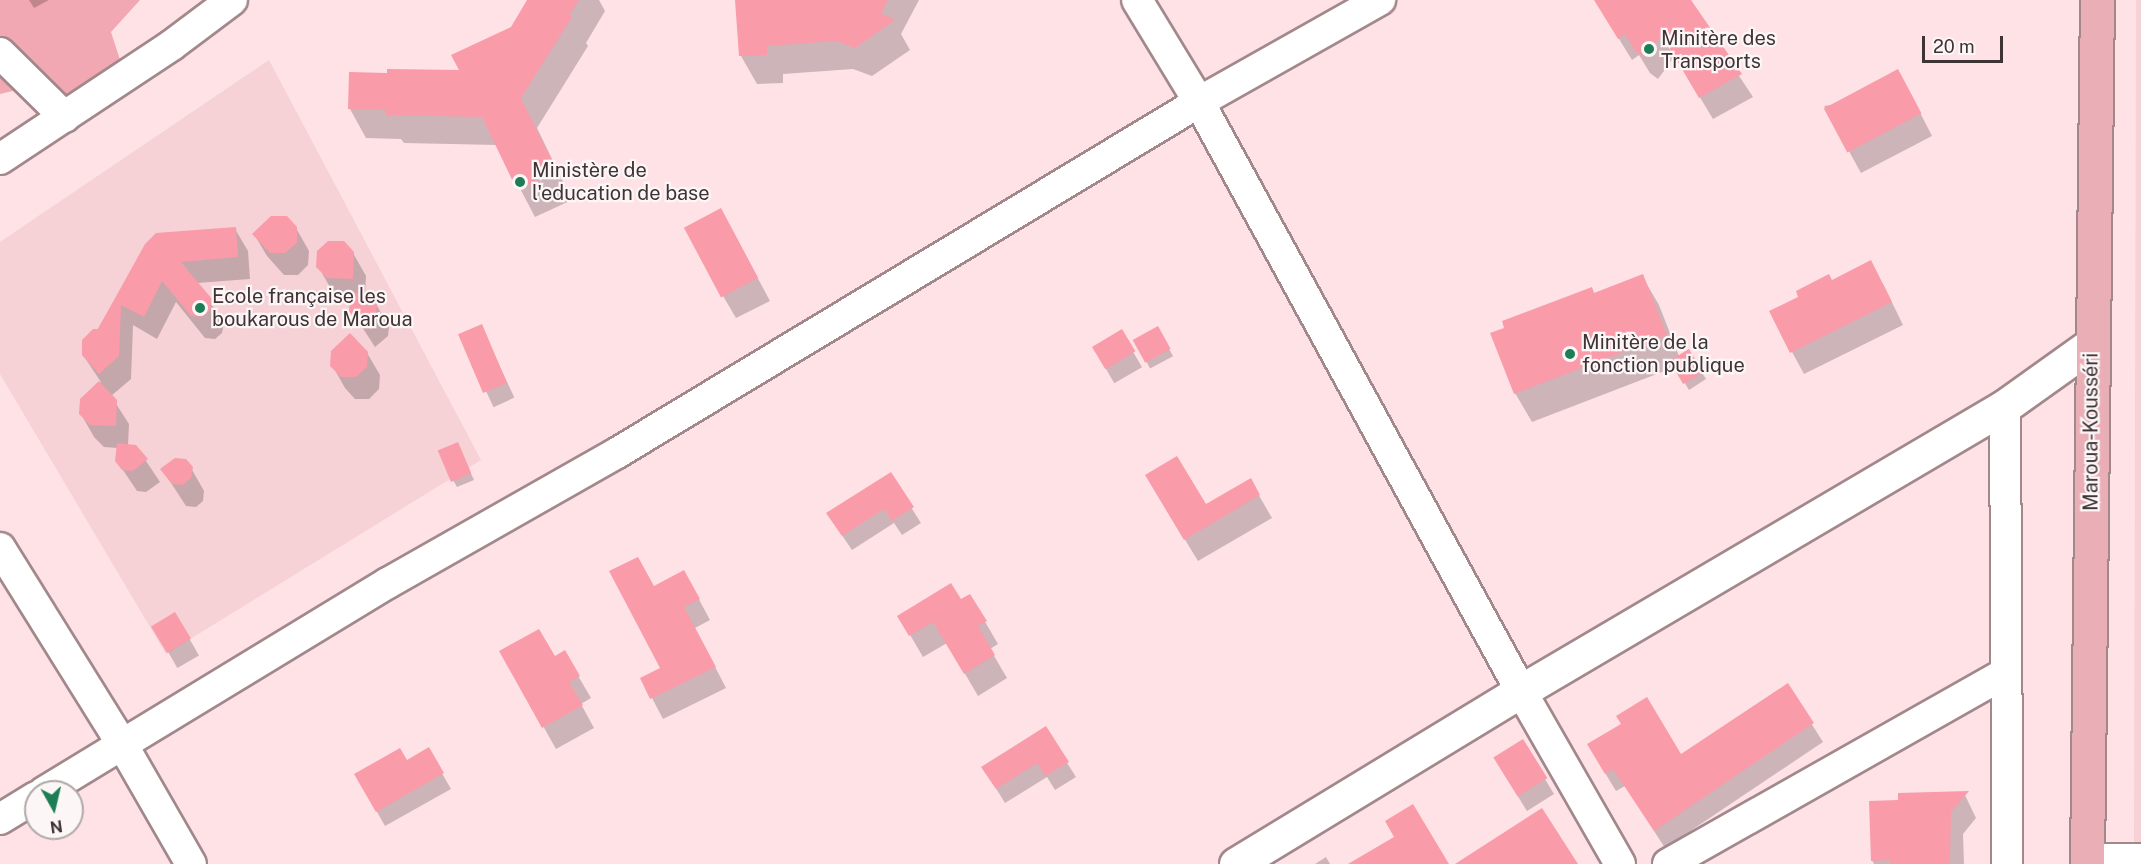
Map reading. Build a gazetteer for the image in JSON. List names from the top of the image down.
{
  "streets": {
    "highway": ["Maroua-Kousséri"]
  },
  "places": [
    "Minitère des Transports",
    "Ministère de l'education de base",
    "Ecole française les boukarous de Maroua",
    "Minitère de la fonction publique"
  ],
  "scale_bar": "20 m",
  "north": "bottom"
}
